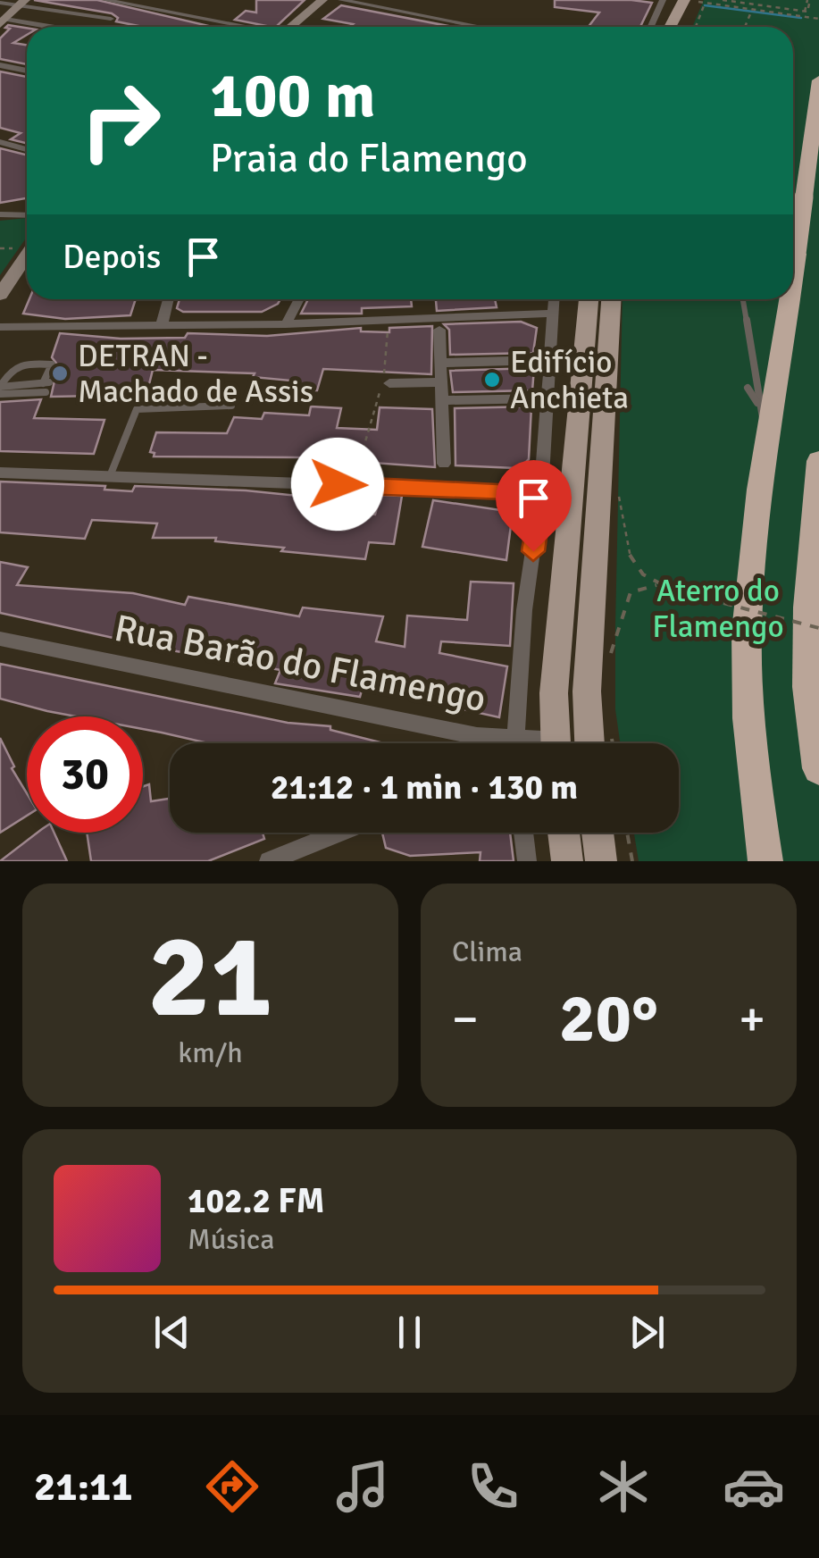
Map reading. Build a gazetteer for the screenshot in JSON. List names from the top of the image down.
{
  "streets": {
    "street": ["Rua Barão do Flamengo"]
  },
  "parks": ["Aterro do Flamengo"],
  "places": ["DETRAN - Machado de Assis", "Edifício Anchieta"],
  "page": {
    "turn": ["100 m", "Praia do Flamengo"],
    "then": "Depois",
    "limit": "30",
    "trip": "21:12 · 1 min · 130 m",
    "tile": [
      ["21", "km/h"],
      "Clima"
    ],
    "heat": ["−", "20°", "+"],
    "song": ["102.2 FM", "Música"],
    "tabs": "21:11"
  }
}
